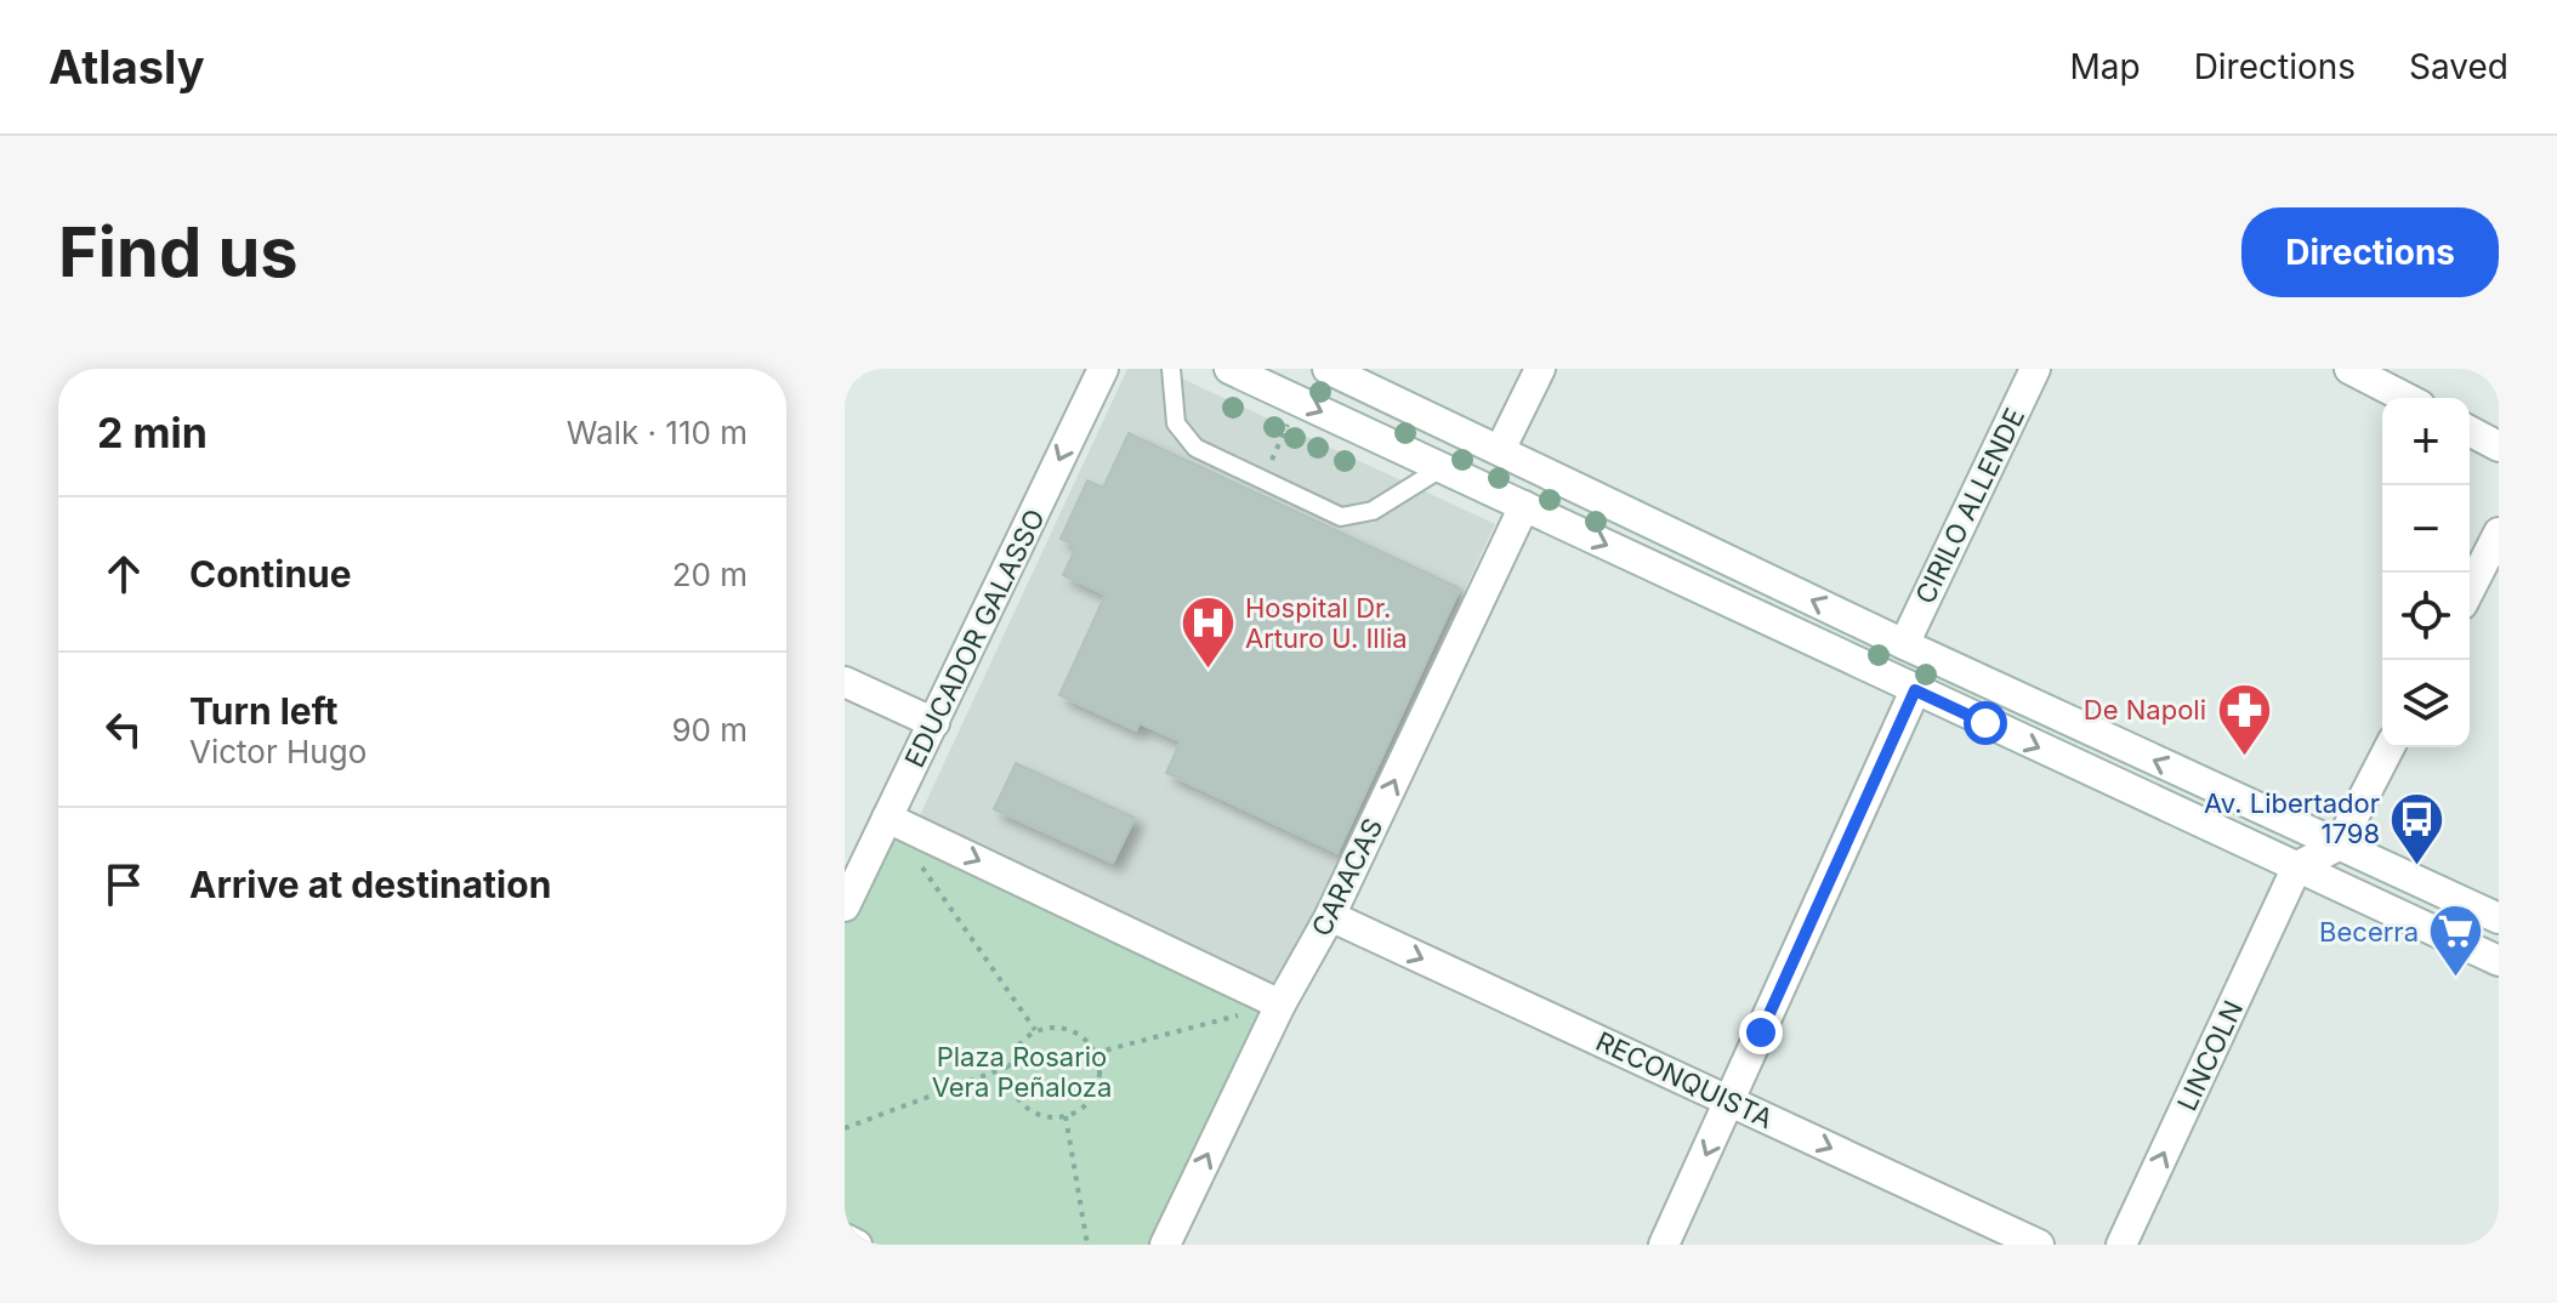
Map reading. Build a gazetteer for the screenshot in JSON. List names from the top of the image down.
{
  "streets": {
    "street": [
      "CIRILO ALLENDE",
      "EDUCADOR GALASSO",
      "CARACAS",
      "LINCOLN",
      "RECONQUISTA"
    ]
  },
  "crossings": [
    ["CARACAS", "RECONQUISTA"]
  ],
  "one_way": [
    "EDUCADOR GALASSO",
    "CARACAS",
    "LINCOLN",
    "RECONQUISTA"
  ],
  "parks": ["Plaza Rosario Vera Peñaloza"],
  "places": {
    "hospital": ["Hospital Dr. Arturo U. Illia"],
    "pharmacy": ["De Napoli"],
    "bus stop": ["Av. Libertador 1798"],
    "supermarket": ["Becerra"]
  },
  "page": {
    "header": "Atlasly",
    "nav": ["Map", "Directions", "Saved"],
    "buttons": "Directions",
    "title": "Find us",
    "heading": ["2 min", "Walk · 110 m"],
    "map_buttons": ["+", "−"],
    "list": [
      ["Continue", "20 m"],
      ["Turn left", "Victor Hugo", "90 m"],
      "Arrive at destination"
    ]
  }
}
